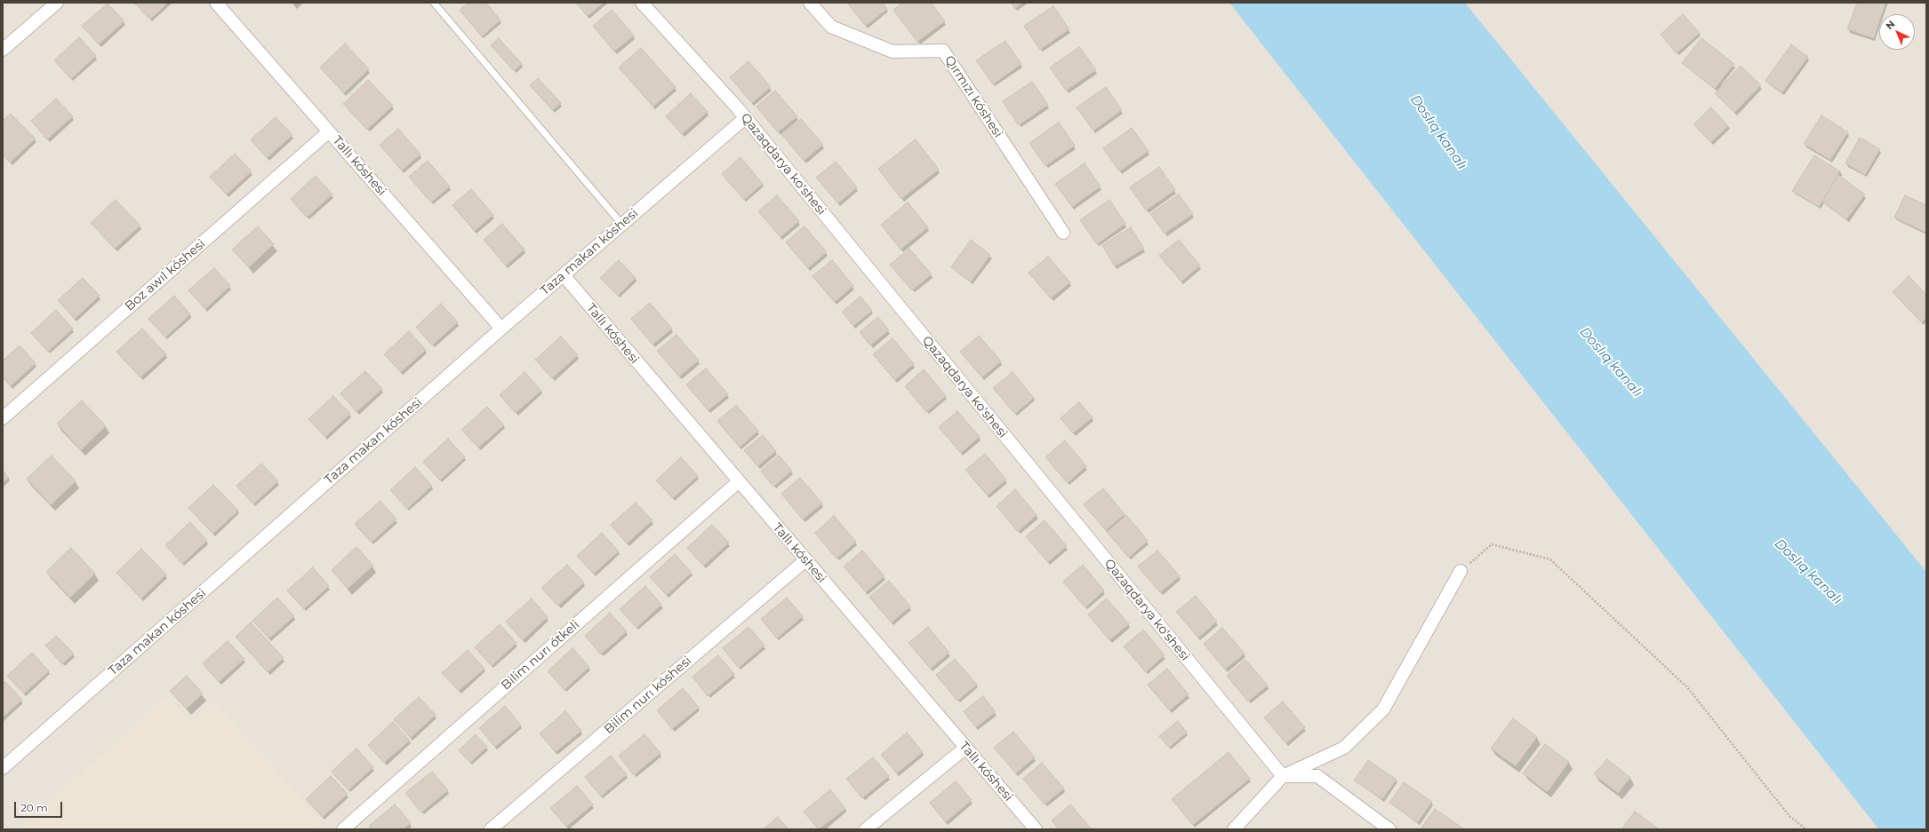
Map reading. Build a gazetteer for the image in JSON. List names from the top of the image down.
{
  "streets": {
    "street": [
      "Qırmızı kóshesi",
      "Qazaqdarya ko'shesi",
      "Tallı kóshesi",
      "Taza makan kóshesi",
      "Boz awıl kóshesi",
      "Bilim nurı ótkeli",
      "Bilim nurı kóshesi"
    ]
  },
  "crossings": [
    ["Qazaqdarya ko'shesi", "Taza makan kóshesi"],
    ["Tallı kóshesi", "Taza makan kóshesi"],
    ["Tallı kóshesi", "Boz awıl kóshesi"],
    ["Tallı kóshesi", "Bilim nurı ótkeli"],
    ["Tallı kóshesi", "Bilim nurı kóshesi"]
  ],
  "water": ["Doslıq kanalı"],
  "scale_bar": "20 m",
  "north": "top left"
}
